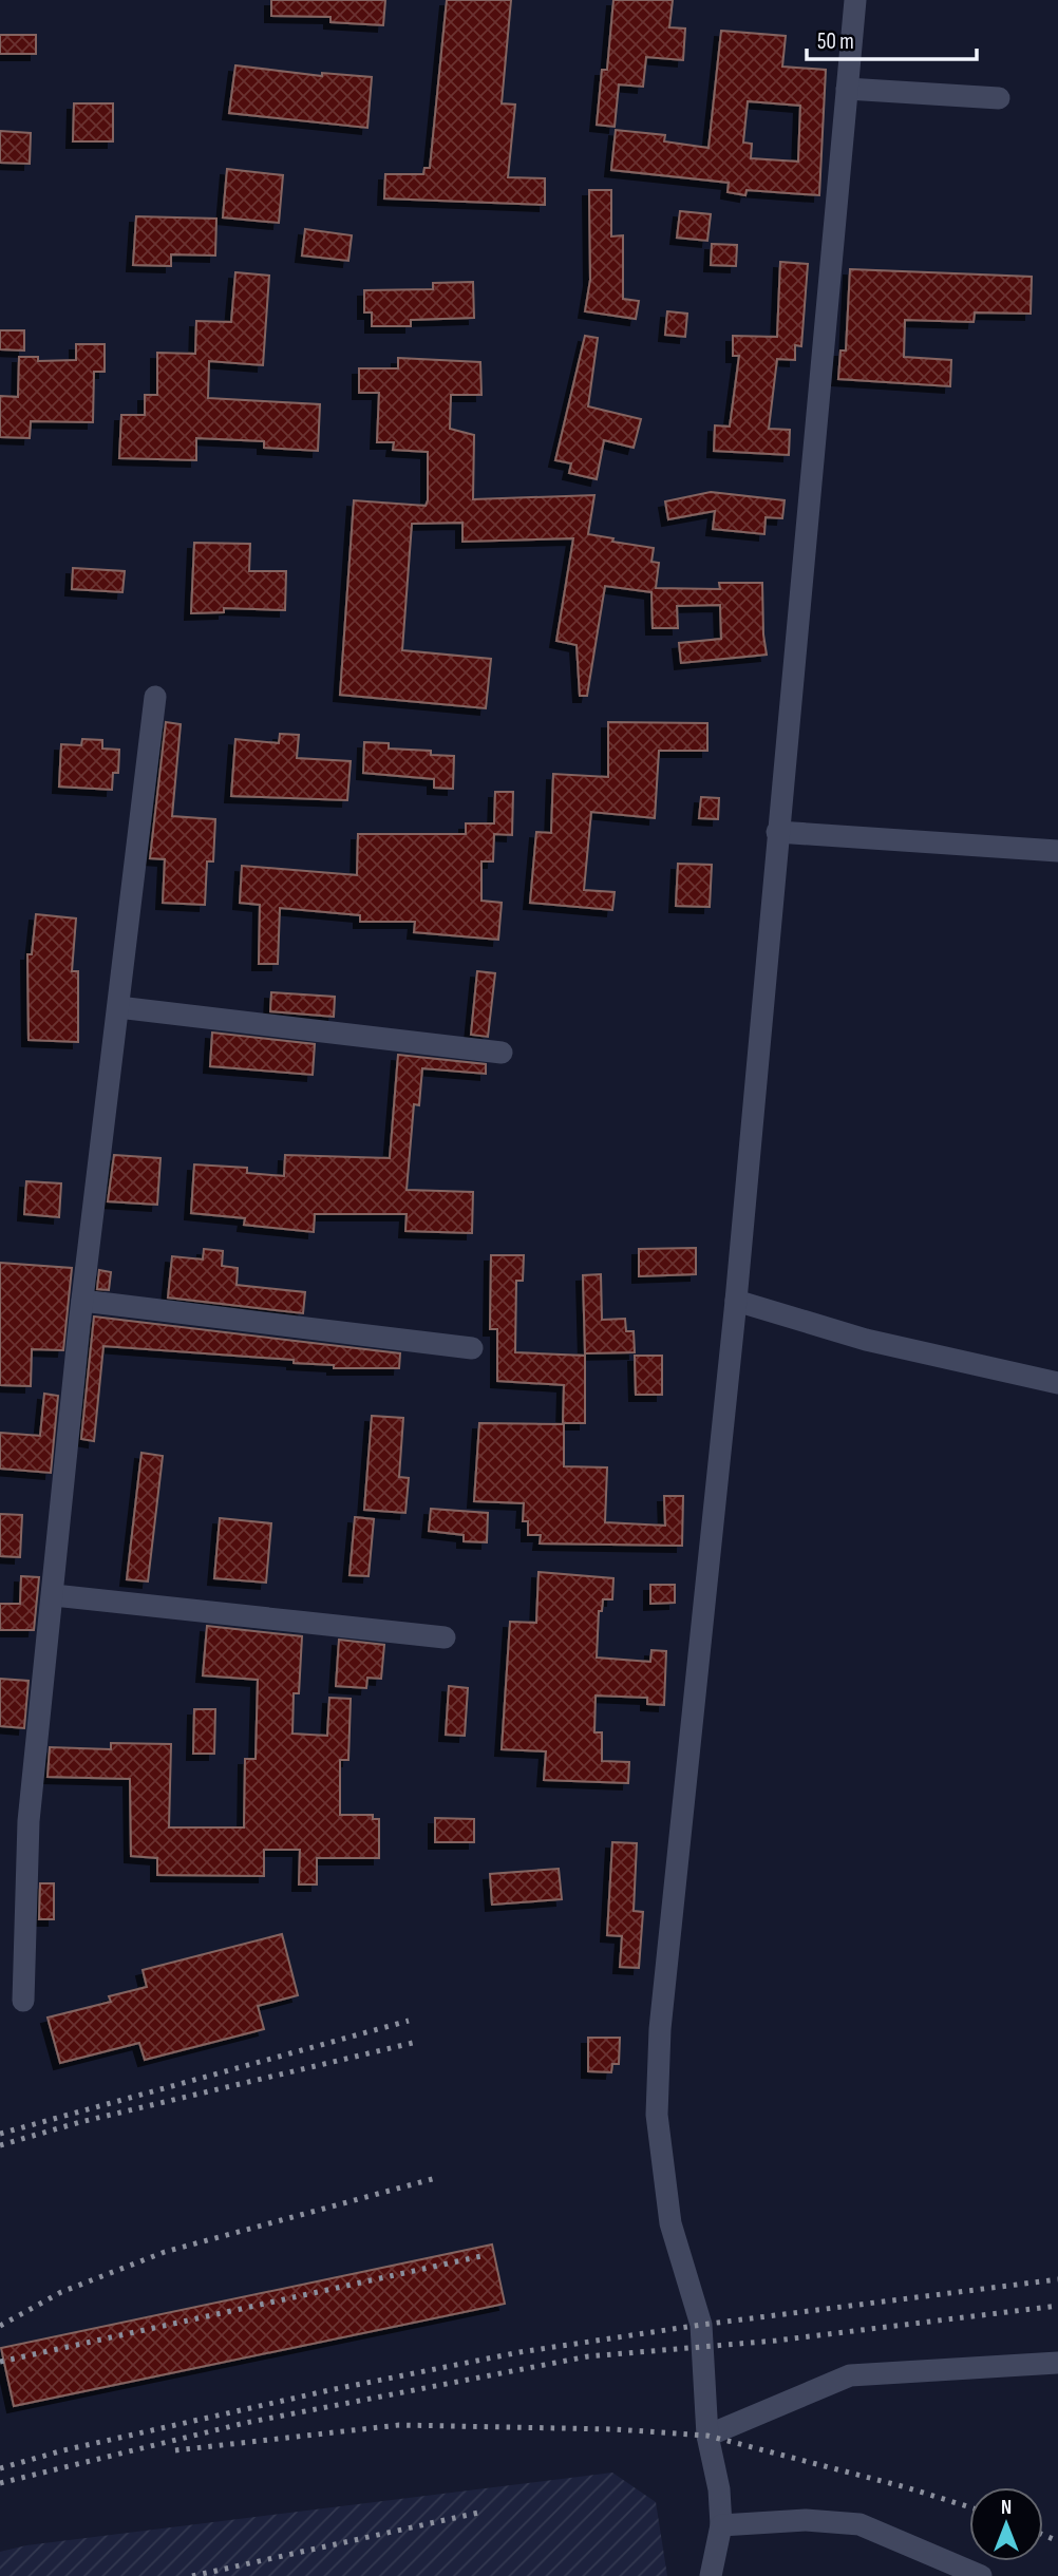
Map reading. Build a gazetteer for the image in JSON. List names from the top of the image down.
{
  "scale_bar": "50 m",
  "north": "top"
}
